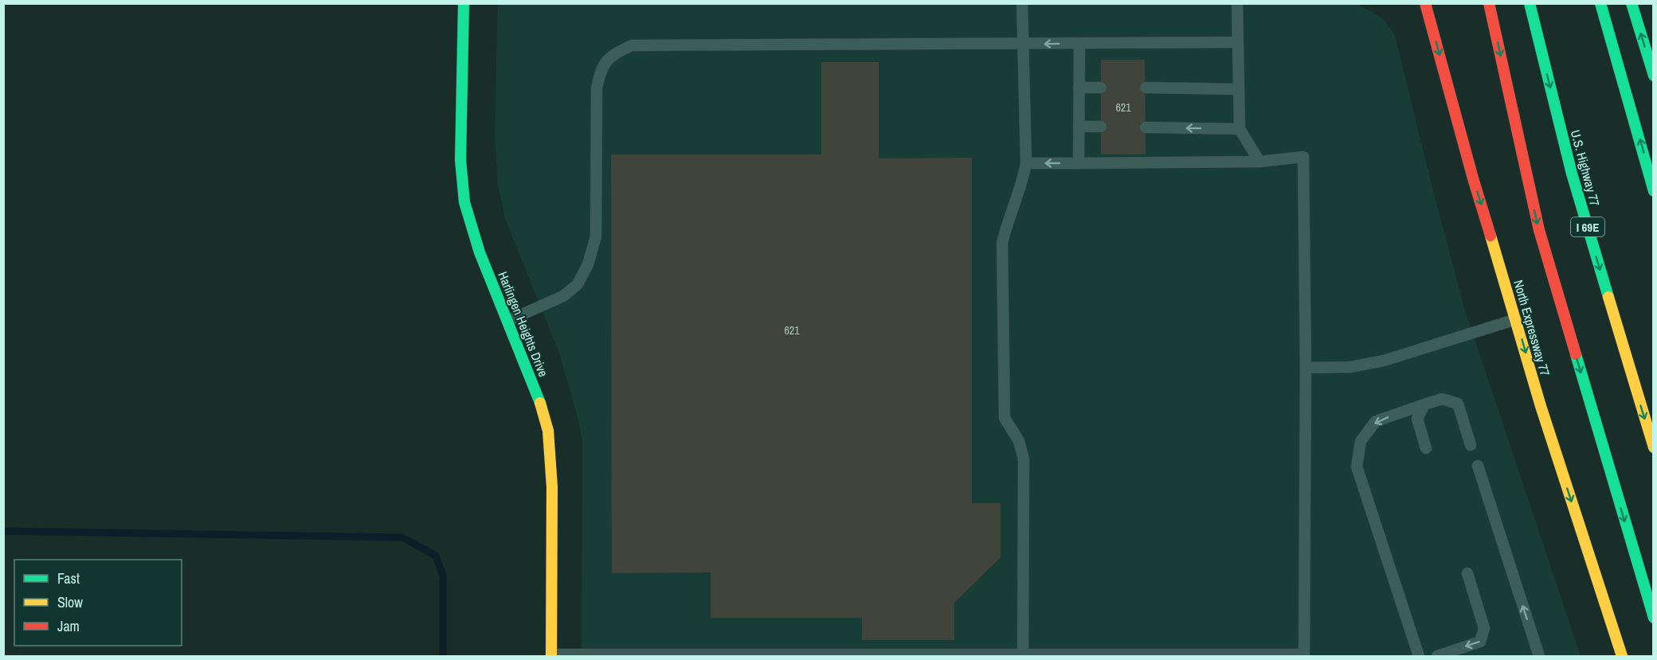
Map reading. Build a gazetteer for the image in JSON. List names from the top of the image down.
{
  "streets": {
    "main road": [
      "U.S. Highway 77",
      "I 69E",
      "Harlingen Heights Drive",
      "North Expressway 77"
    ]
  },
  "house_numbers": ["621", "621"],
  "legend": ["Fast", "Slow", "Jam"]
}
